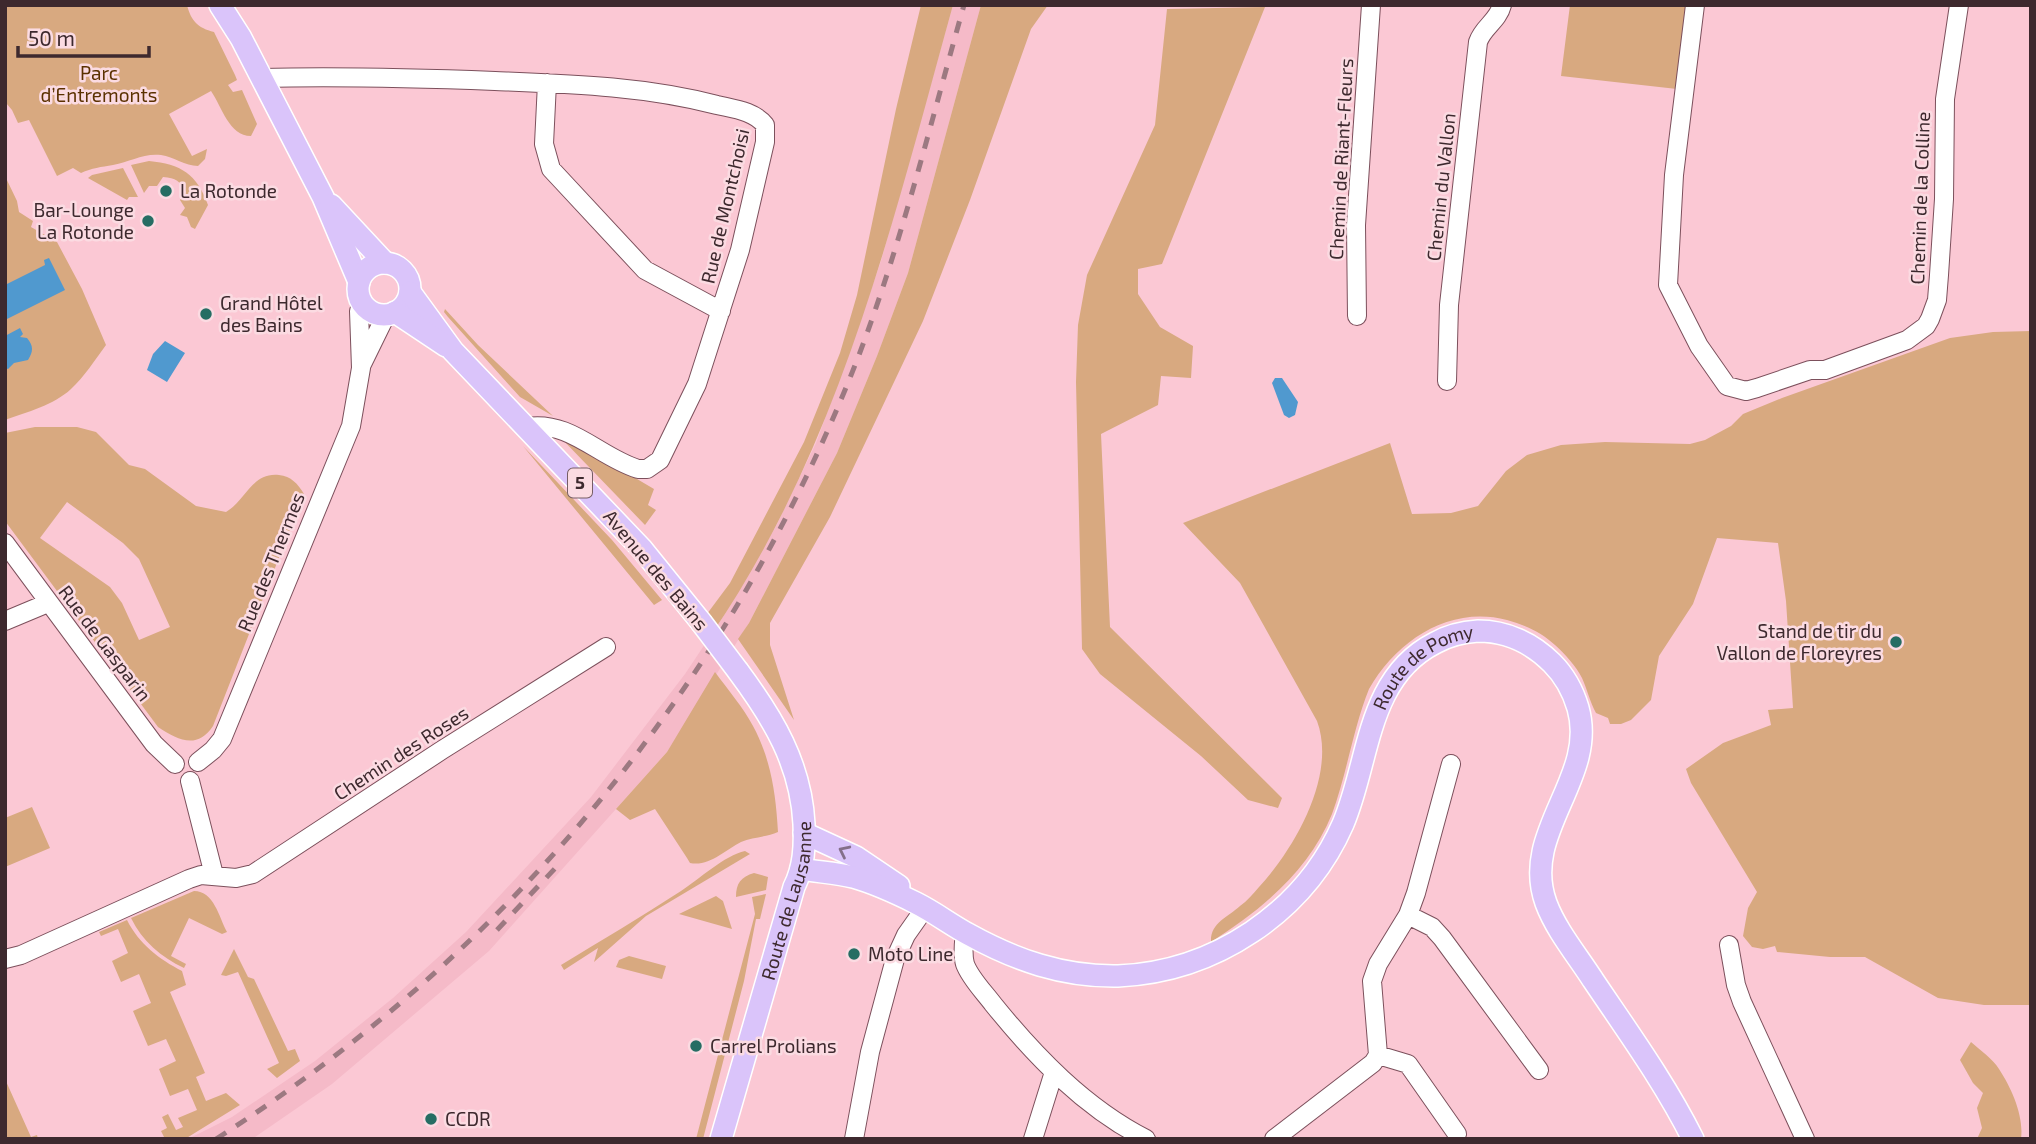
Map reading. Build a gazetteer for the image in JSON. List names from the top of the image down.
{
  "streets": {
    "main road": [
      "5",
      "Avenue des Bains",
      "Route de Pomy",
      "Route de Lausanne"
    ],
    "street": [
      "Chemin de Riant-Fleurs",
      "Chemin du Vallon",
      "Chemin de la Colline",
      "Rue de Montchoisi",
      "Rue des Thermes",
      "Rue de Gasparin",
      "Chemin des Roses"
    ]
  },
  "crossings": [
    ["Rue de Montchoisi", "Avenue des Bains"],
    ["5", "Rue des Thermes"],
    ["5", "Avenue des Bains"],
    ["Rue des Thermes", "Rue de Gasparin"],
    ["Avenue des Bains", "Route de Lausanne"],
    ["Route de Pomy", "Route de Lausanne"]
  ],
  "parks": ["Parc d’Entremonts"],
  "places": [
    "La Rotonde",
    "Bar-Lounge La Rotonde",
    "Grand Hôtel des Bains",
    "Stand de tir du Vallon de Floreyres",
    "Moto Line",
    "Carrel Prolians",
    "CCDR"
  ],
  "scale_bar": "50 m"
}
